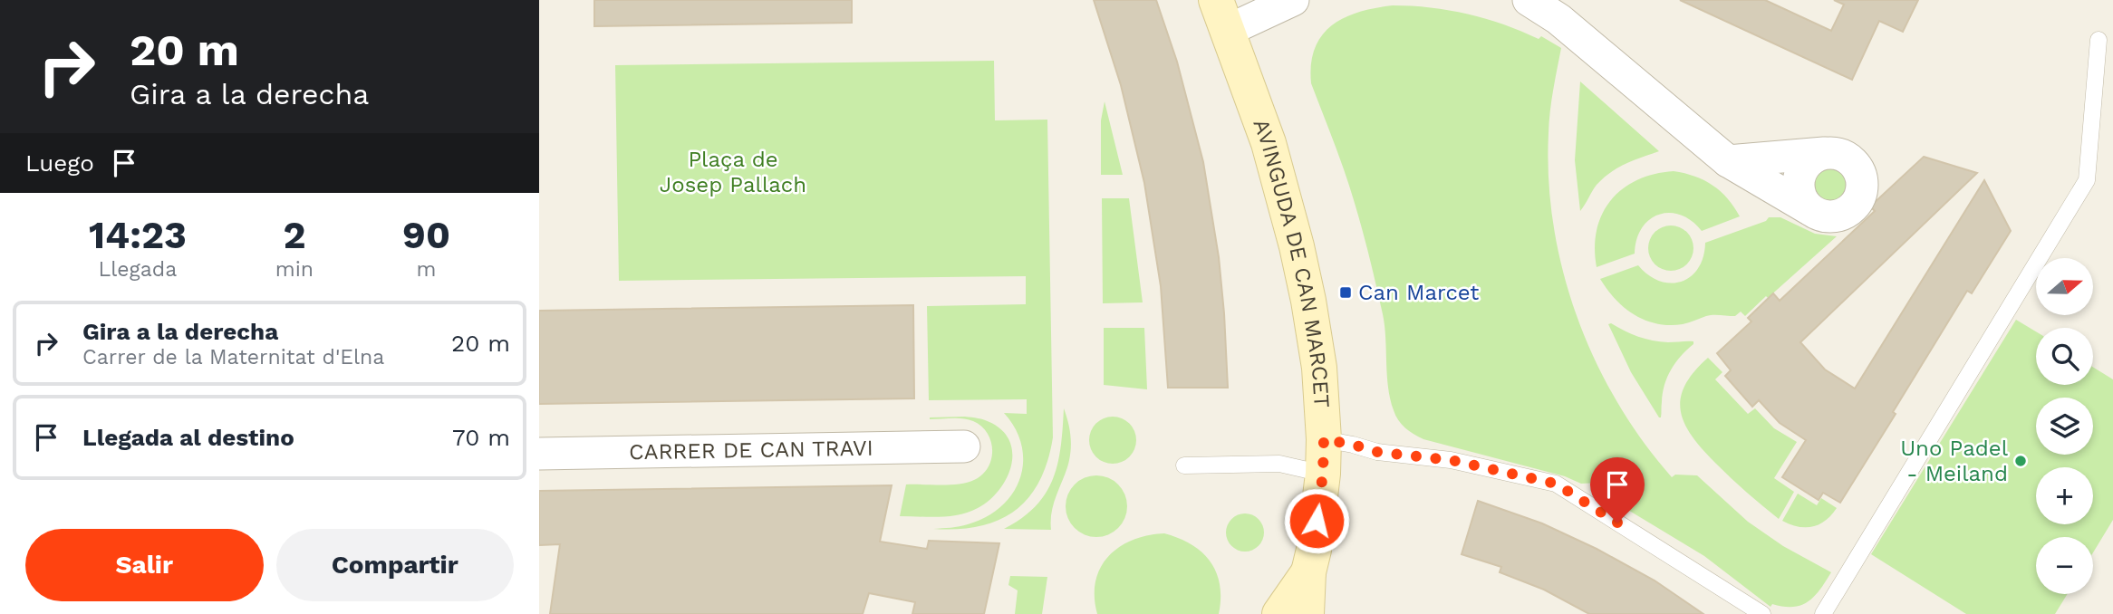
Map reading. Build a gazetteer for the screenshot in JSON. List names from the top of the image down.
{
  "streets": {
    "street": ["AVINGUDA DE CAN MARCET", "CARRER DE CAN TRAVI"]
  },
  "parks": ["Plaça de Josep Pallach"],
  "places": {
    "transit": ["Can Marcet"],
    "other": ["Uno Padel - Meiland"]
  },
  "north": "right",
  "page": {
    "turn": ["20 m", "Gira a la derecha"],
    "then": "Luego",
    "eta": [
      "14:23",
      "Llegada",
      "2",
      "min",
      "90",
      "m"
    ],
    "map_buttons": ["+", "−"],
    "list": [
      {
        "name": "Gira a la derecha",
        "note": "Carrer de la Maternitat d'Elna",
        "value": "20 m"
      },
      {
        "name": "Llegada al destino",
        "value": "70 m"
      }
    ],
    "buttons": ["Salir", "Compartir"]
  }
}
